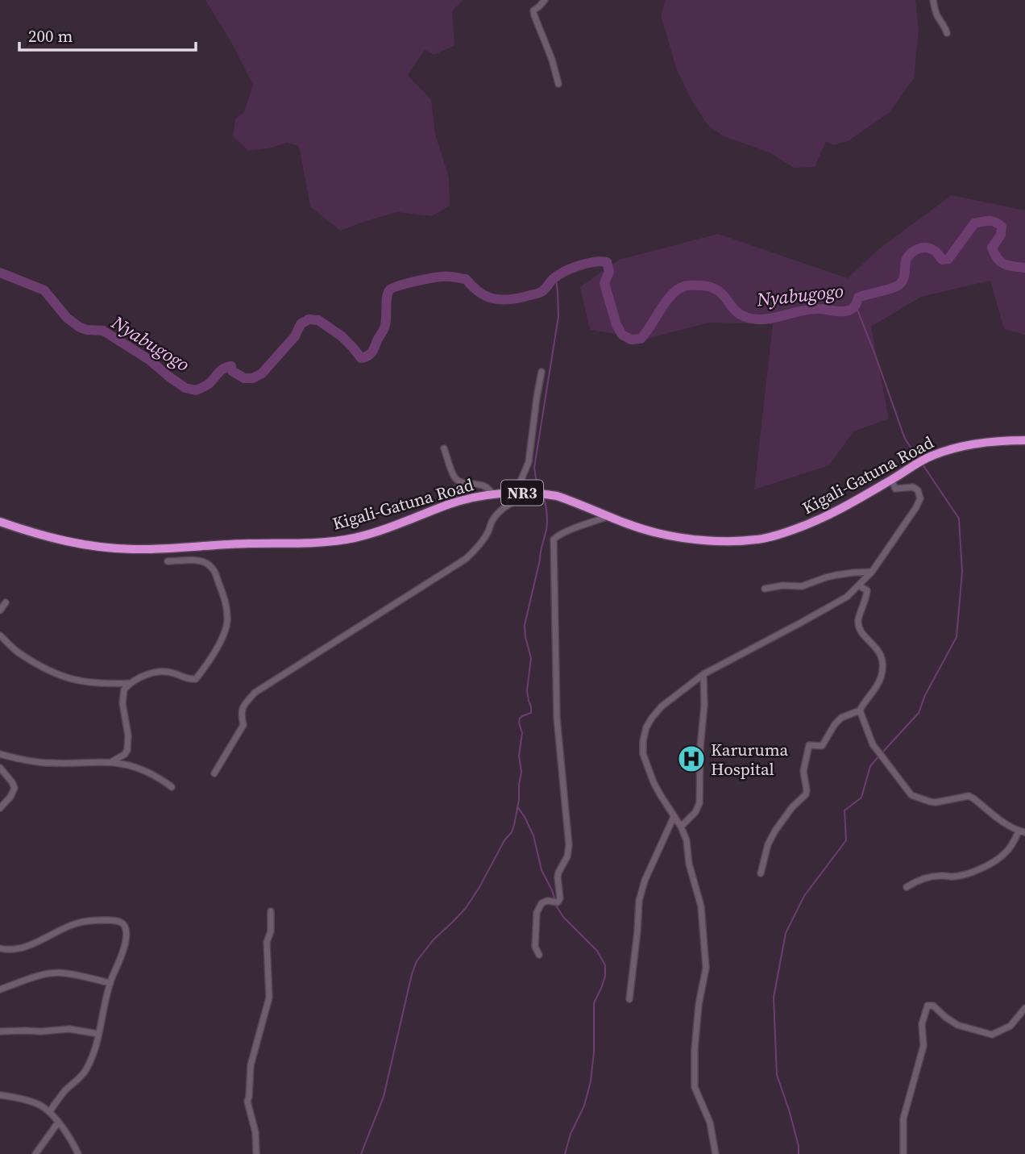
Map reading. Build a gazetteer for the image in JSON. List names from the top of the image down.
{
  "streets": {
    "highway": ["Kigali-Gatuna Road", "NR3"]
  },
  "water": ["Nyabugogo"],
  "places": {
    "hospital": ["Karuruma Hospital"]
  },
  "scale_bar": "200 m"
}
